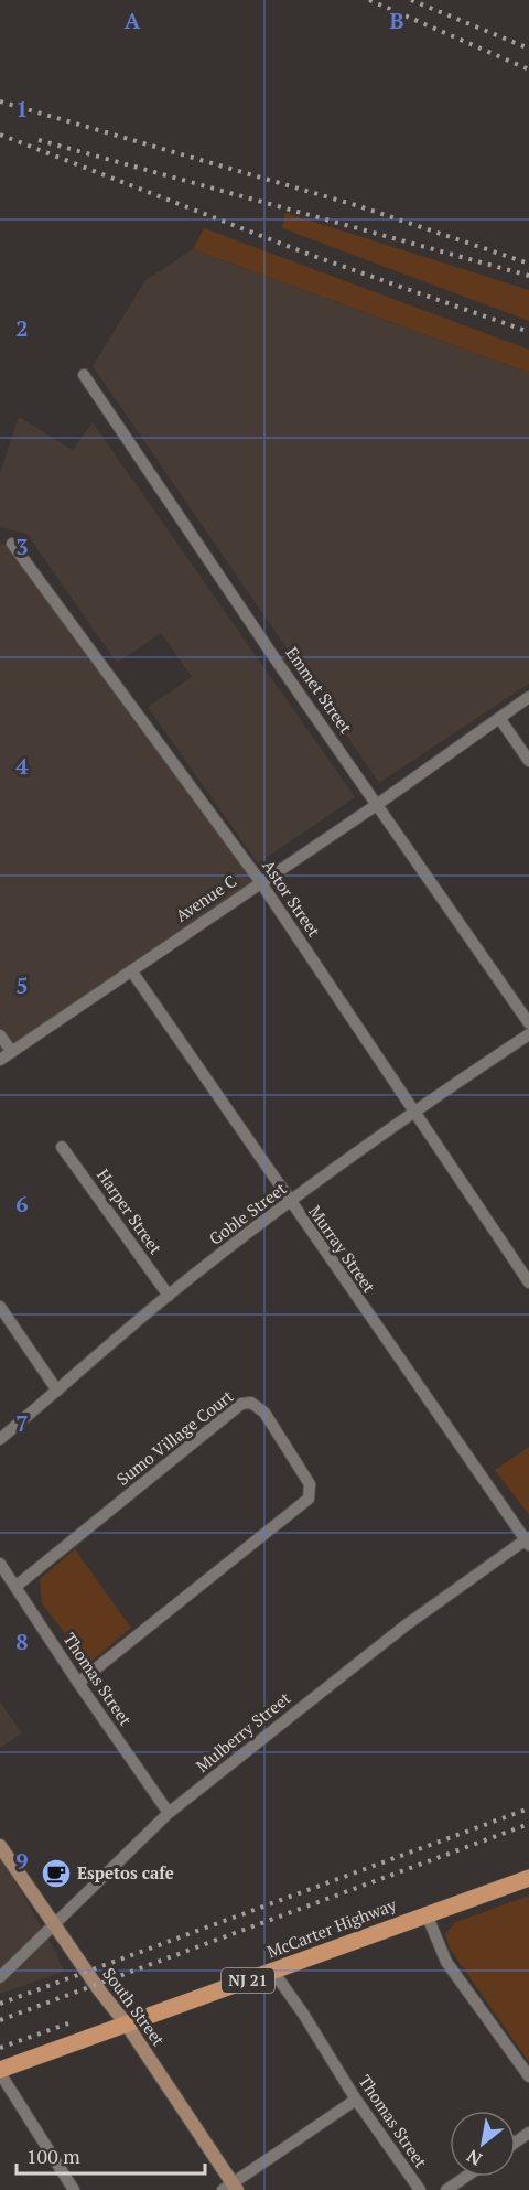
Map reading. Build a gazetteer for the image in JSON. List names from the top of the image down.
{
  "streets": {
    "main road": ["McCarter Highway", "NJ 21", "South Street"],
    "street": [
      "Emmet Street",
      "Avenue C",
      "Astor Street",
      "Harper Street",
      "Goble Street",
      "Murray Street",
      "Sumo Village Court",
      "Thomas Street",
      "Mulberry Street"
    ]
  },
  "crossings": [
    ["Emmet Street", "Avenue C"],
    ["Avenue C", "Astor Street"],
    ["Avenue C", "Murray Street"],
    ["Astor Street", "Goble Street"],
    ["Harper Street", "Goble Street"],
    ["Goble Street", "Murray Street"],
    ["Murray Street", "Mulberry Street"],
    ["Sumo Village Court", "Thomas Street"],
    ["Thomas Street", "Mulberry Street"],
    ["Thomas Street", "McCarter Highway"],
    ["Mulberry Street", "South Street"],
    ["McCarter Highway", "South Street"]
  ],
  "places": {
    "cafe": ["Espetos cafe"]
  },
  "scale_bar": "100 m",
  "north": "bottom left",
  "grid": {
    "columns": ["A", "B"],
    "rows": [
      "1",
      "2",
      "3",
      "4",
      "5",
      "6",
      "7",
      "8",
      "9"
    ]
  }
}
